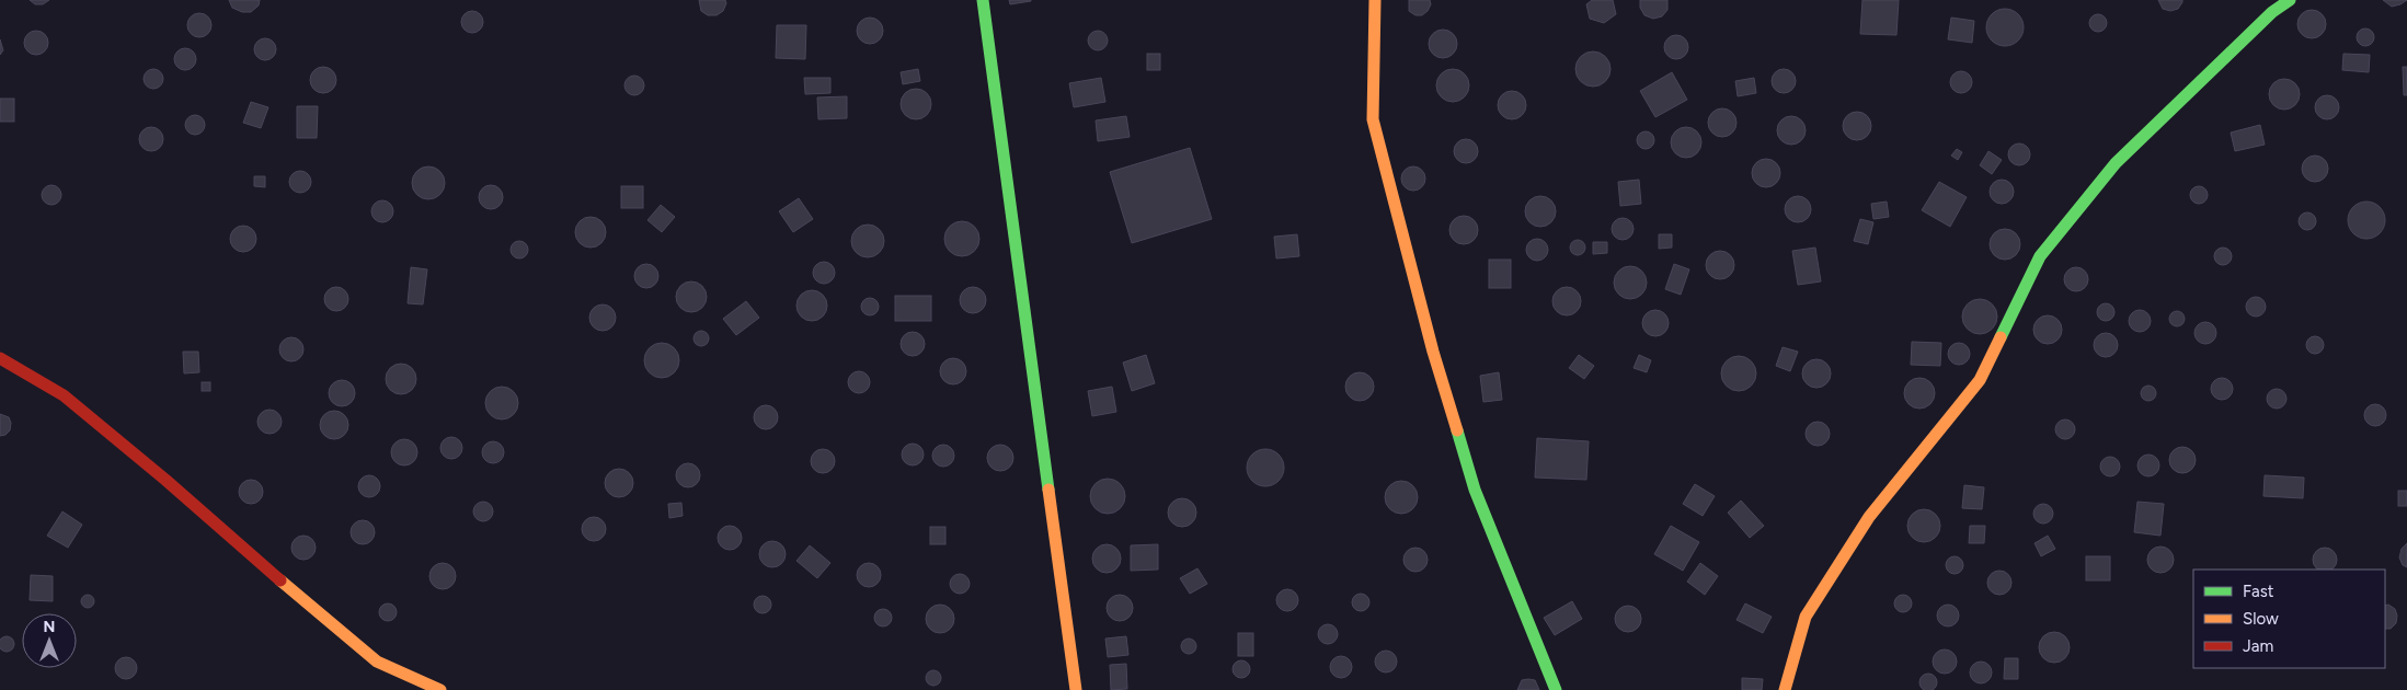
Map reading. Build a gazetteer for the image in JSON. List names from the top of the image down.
{
  "legend": ["Fast", "Slow", "Jam"],
  "north": "top"
}
